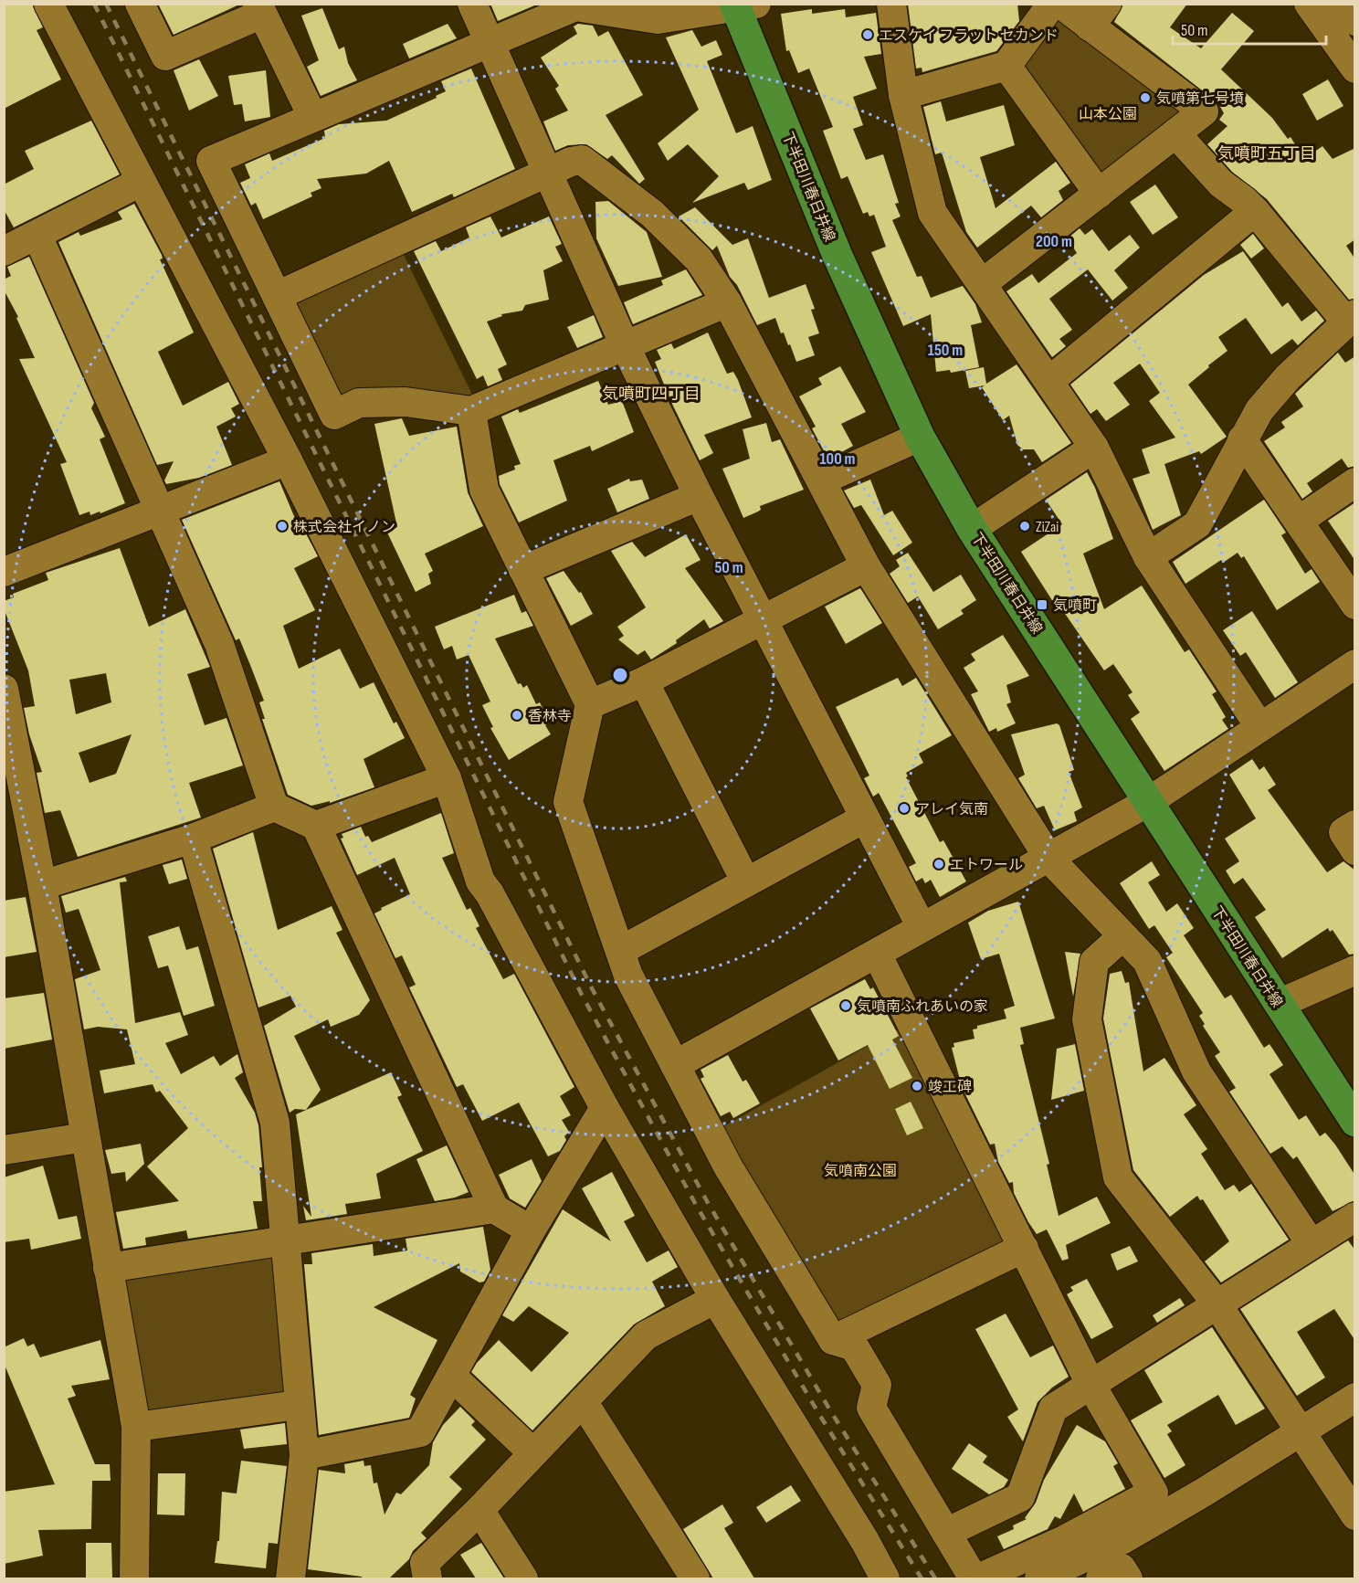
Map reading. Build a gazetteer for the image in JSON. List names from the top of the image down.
{
  "streets": {
    "main road": ["下半田川春日井線"]
  },
  "districts": ["気噴町五丁目", "気噴町四丁目"],
  "parks": ["山本公園", "気噴南公園"],
  "places": {
    "other": [
      "エスケイ フラット セカンド",
      "気噴第七号墳",
      "株式会社イノン",
      "ZiZai",
      "香林寺",
      "アレイ気南",
      "エトワール",
      "気噴南ふれあいの家",
      "竣工碑"
    ],
    "transit": ["気噴町"]
  },
  "scale_bar": "50 m",
  "rings": [
    "200 m",
    "150 m",
    "100 m",
    "50 m"
  ]
}
